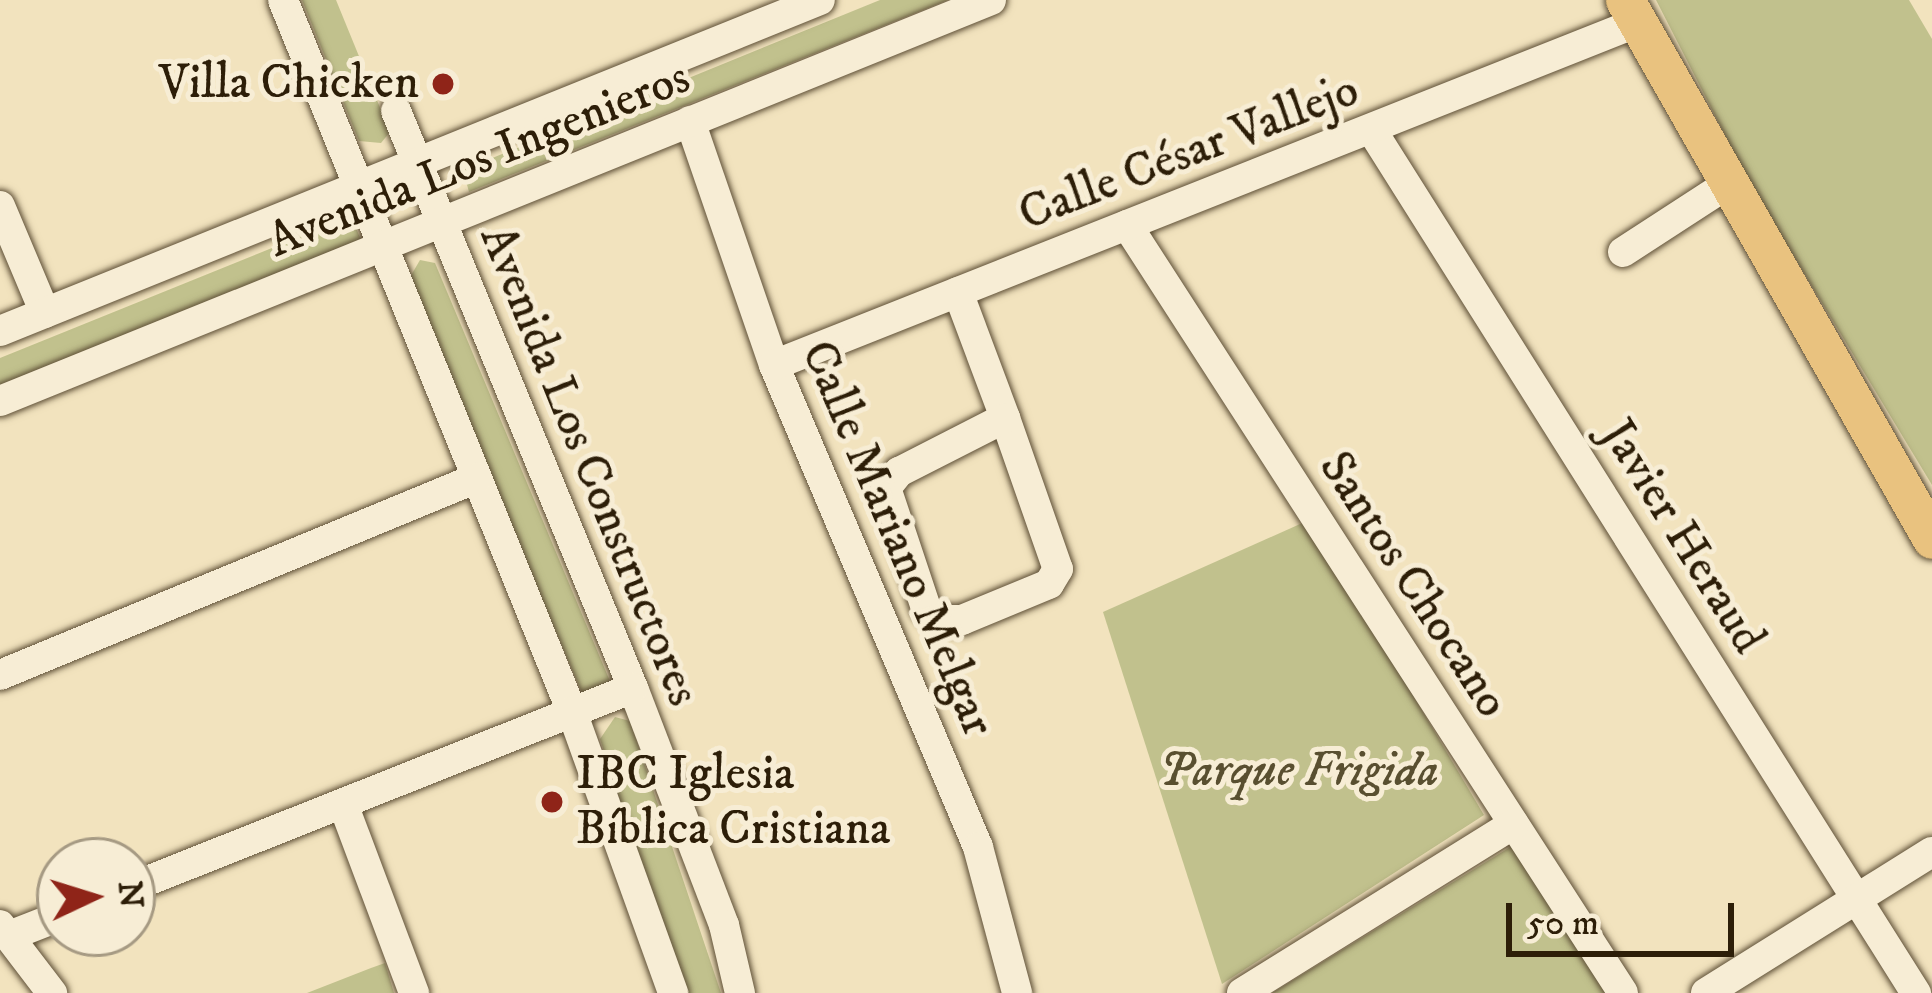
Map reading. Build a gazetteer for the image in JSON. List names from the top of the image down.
{
  "streets": {
    "street": [
      "Calle César Vallejo",
      "Avenida Los Ingenieros",
      "Avenida Los Constructores",
      "Javier Heraud",
      "Calle Mariano Melgar",
      "Santos Chocano"
    ]
  },
  "crossings": [
    ["Calle César Vallejo", "Javier Heraud"],
    ["Calle César Vallejo", "Calle Mariano Melgar"],
    ["Calle César Vallejo", "Santos Chocano"],
    ["Avenida Los Ingenieros", "Avenida Los Constructores"],
    ["Avenida Los Ingenieros", "Calle Mariano Melgar"]
  ],
  "parks": ["Parque Frigida"],
  "places": ["Villa Chicken", "IBC Iglesia Bíblica Cristiana"],
  "scale_bar": "50 m",
  "north": "right"
}
